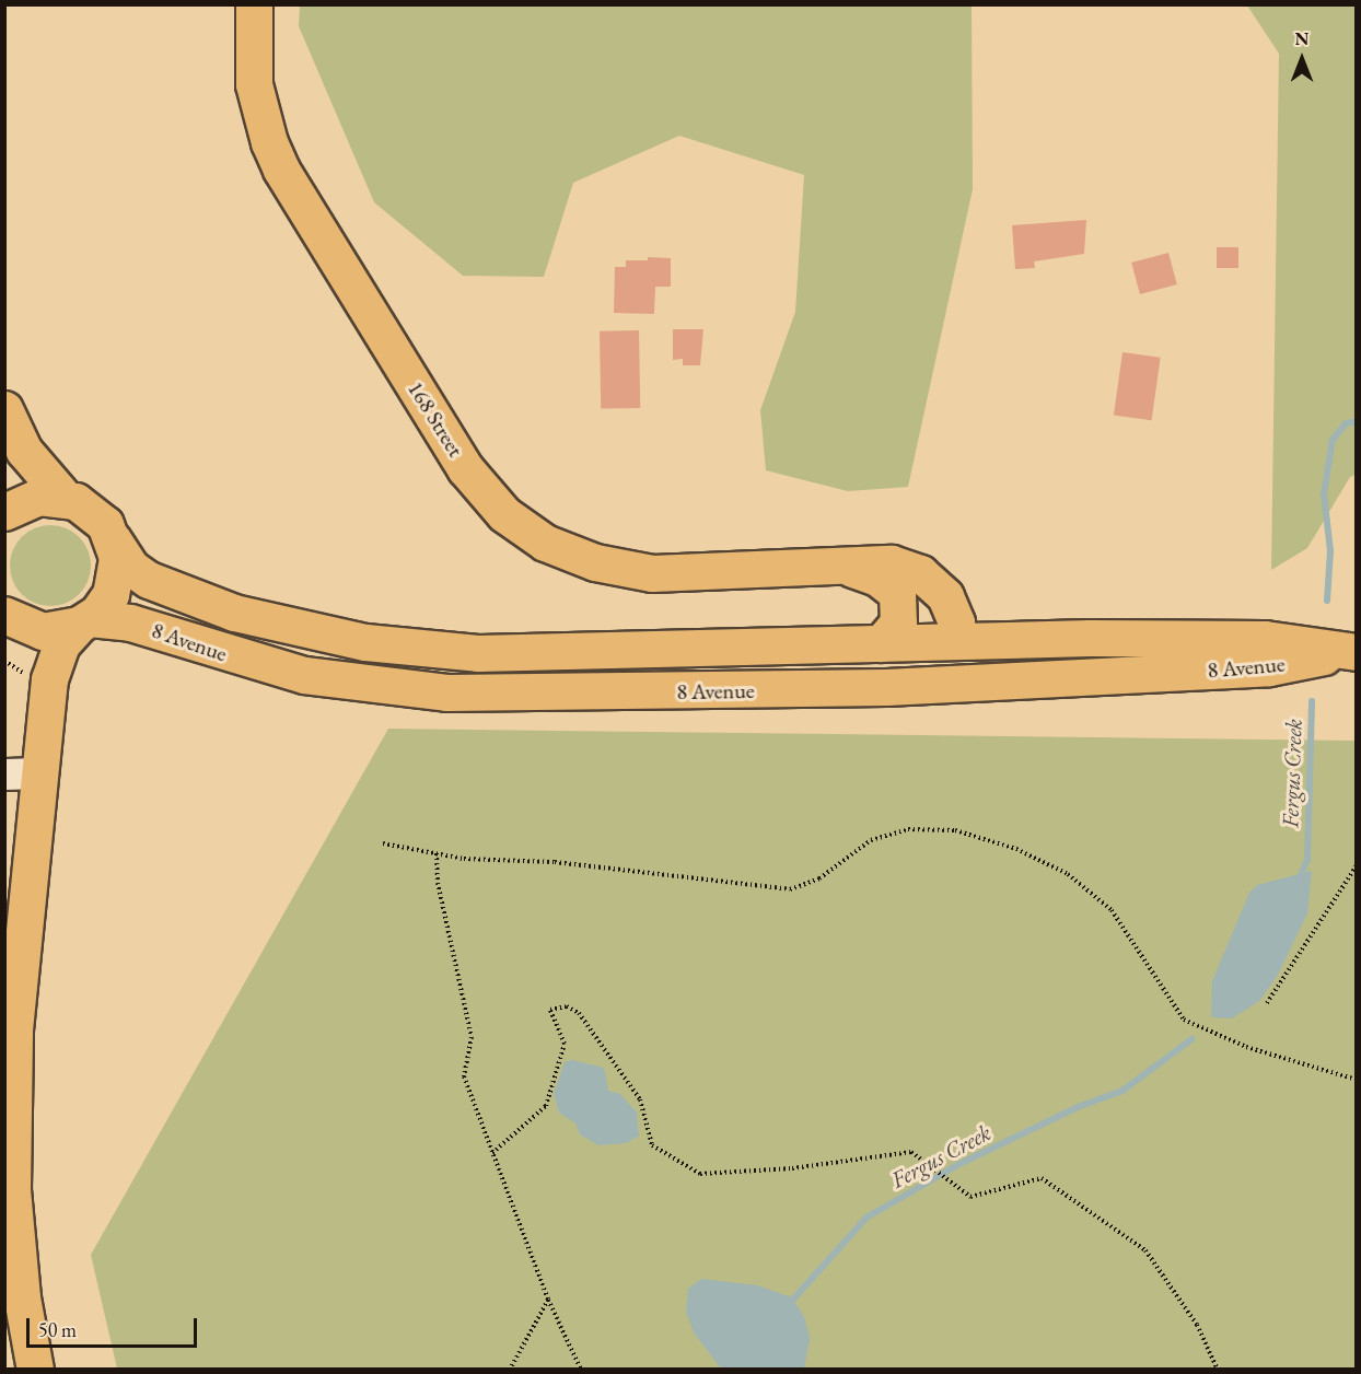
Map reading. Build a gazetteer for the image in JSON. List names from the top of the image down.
{
  "streets": {
    "main road": ["168 Street", "8 Avenue"]
  },
  "crossings": [
    ["168 Street", "8 Avenue"]
  ],
  "water": ["Fergus Creek"],
  "scale_bar": "50 m",
  "north": "top"
}
